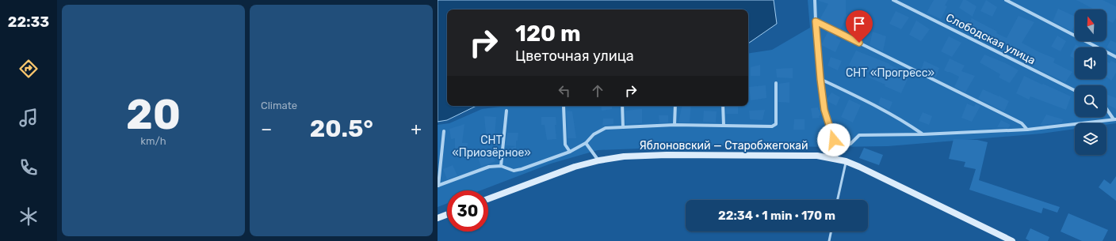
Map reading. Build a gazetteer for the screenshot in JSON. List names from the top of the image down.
{
  "streets": {
    "street": ["Слободская улица", "Яблоновский — Старобжегокай"]
  },
  "parks": ["СНТ «Прогресс»", "СНТ «Приозёрное»"],
  "north": "top",
  "page": {
    "tabs": "22:33",
    "tile": [
      ["20", "km/h"],
      "Climate"
    ],
    "turn": ["120 m", "Цветочная улица"],
    "heat": ["−", "20.5°", "+"],
    "limit": "30",
    "trip": "22:34 · 1 min · 170 m"
  }
}
